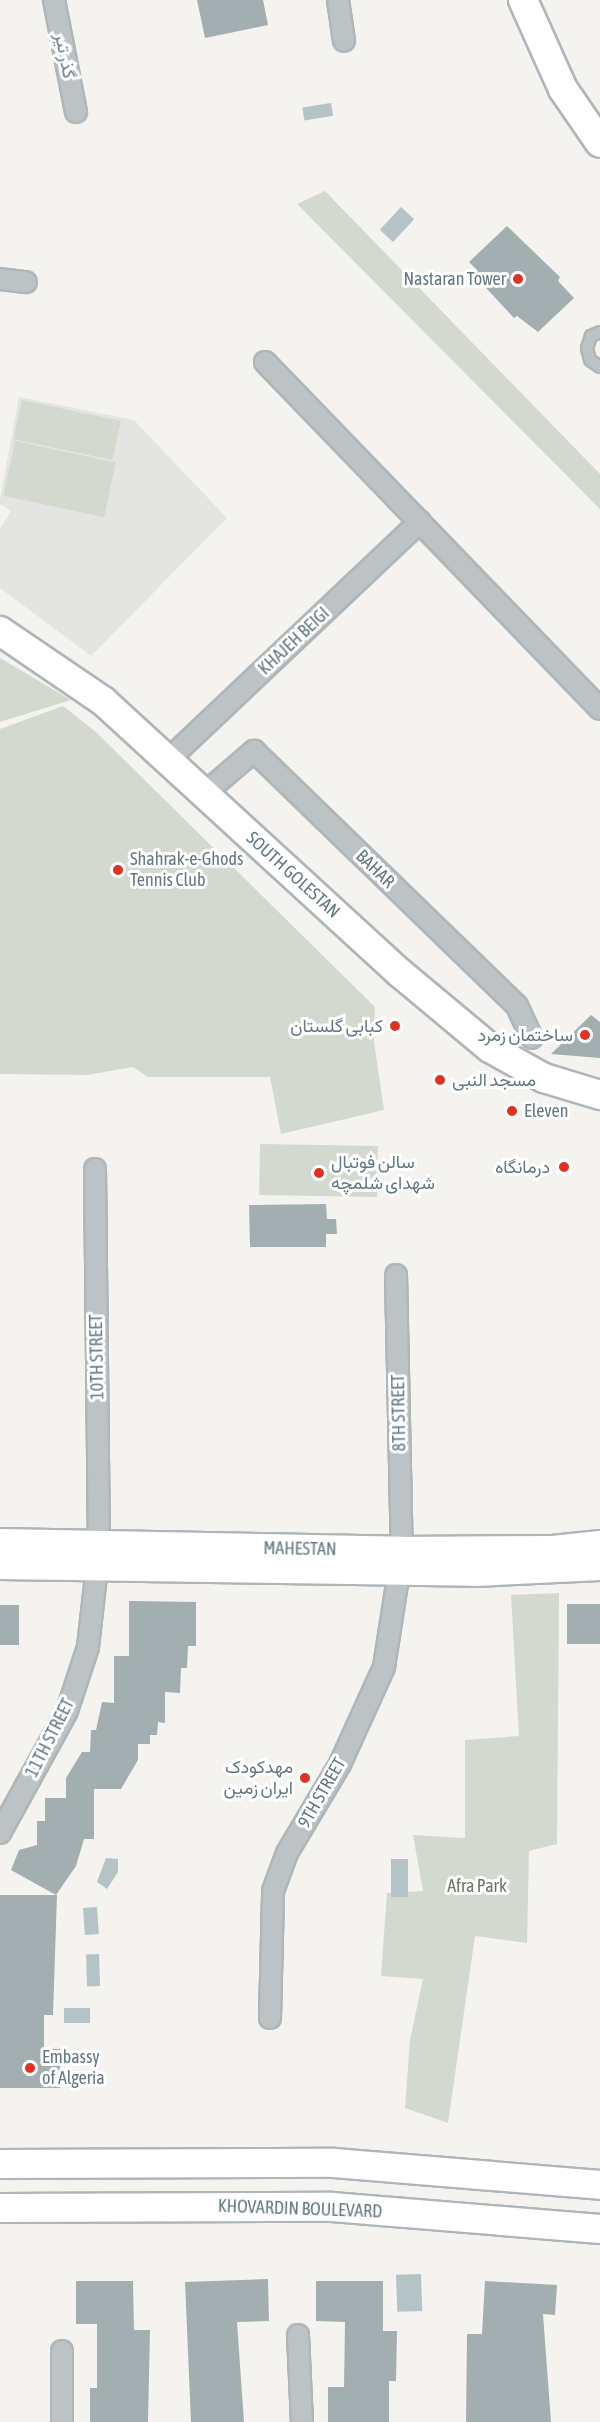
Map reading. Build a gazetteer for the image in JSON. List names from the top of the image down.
{
  "streets": {
    "street": [
      "گذر تیر",
      "KHAJEH BEIGI",
      "BAHAR",
      "SOUTH GOLESTAN",
      "10TH STREET",
      "8TH STREET",
      "MAHESTAN",
      "11TH STREET",
      "9TH STREET",
      "KHOVARDIN BOULEVARD"
    ]
  },
  "crossings": [
    ["KHAJEH BEIGI", "SOUTH GOLESTAN"],
    ["BAHAR", "SOUTH GOLESTAN"],
    ["10TH STREET", "MAHESTAN"],
    ["10TH STREET", "11TH STREET"],
    ["8TH STREET", "MAHESTAN"],
    ["8TH STREET", "9TH STREET"],
    ["MAHESTAN", "11TH STREET"],
    ["MAHESTAN", "9TH STREET"]
  ],
  "parks": ["Afra Park"],
  "places": [
    "Nastaran Tower",
    "Shahrak-e-Ghods Tennis Club",
    "کبابی گلستان",
    "ساختمان زمرد",
    "مسجد النبی",
    "Eleven",
    "درمانگاه",
    "سالن فوتبال شهدای شلمچه",
    "مهدکودک ایران زمین",
    "Embassy of Algeria"
  ]
}
